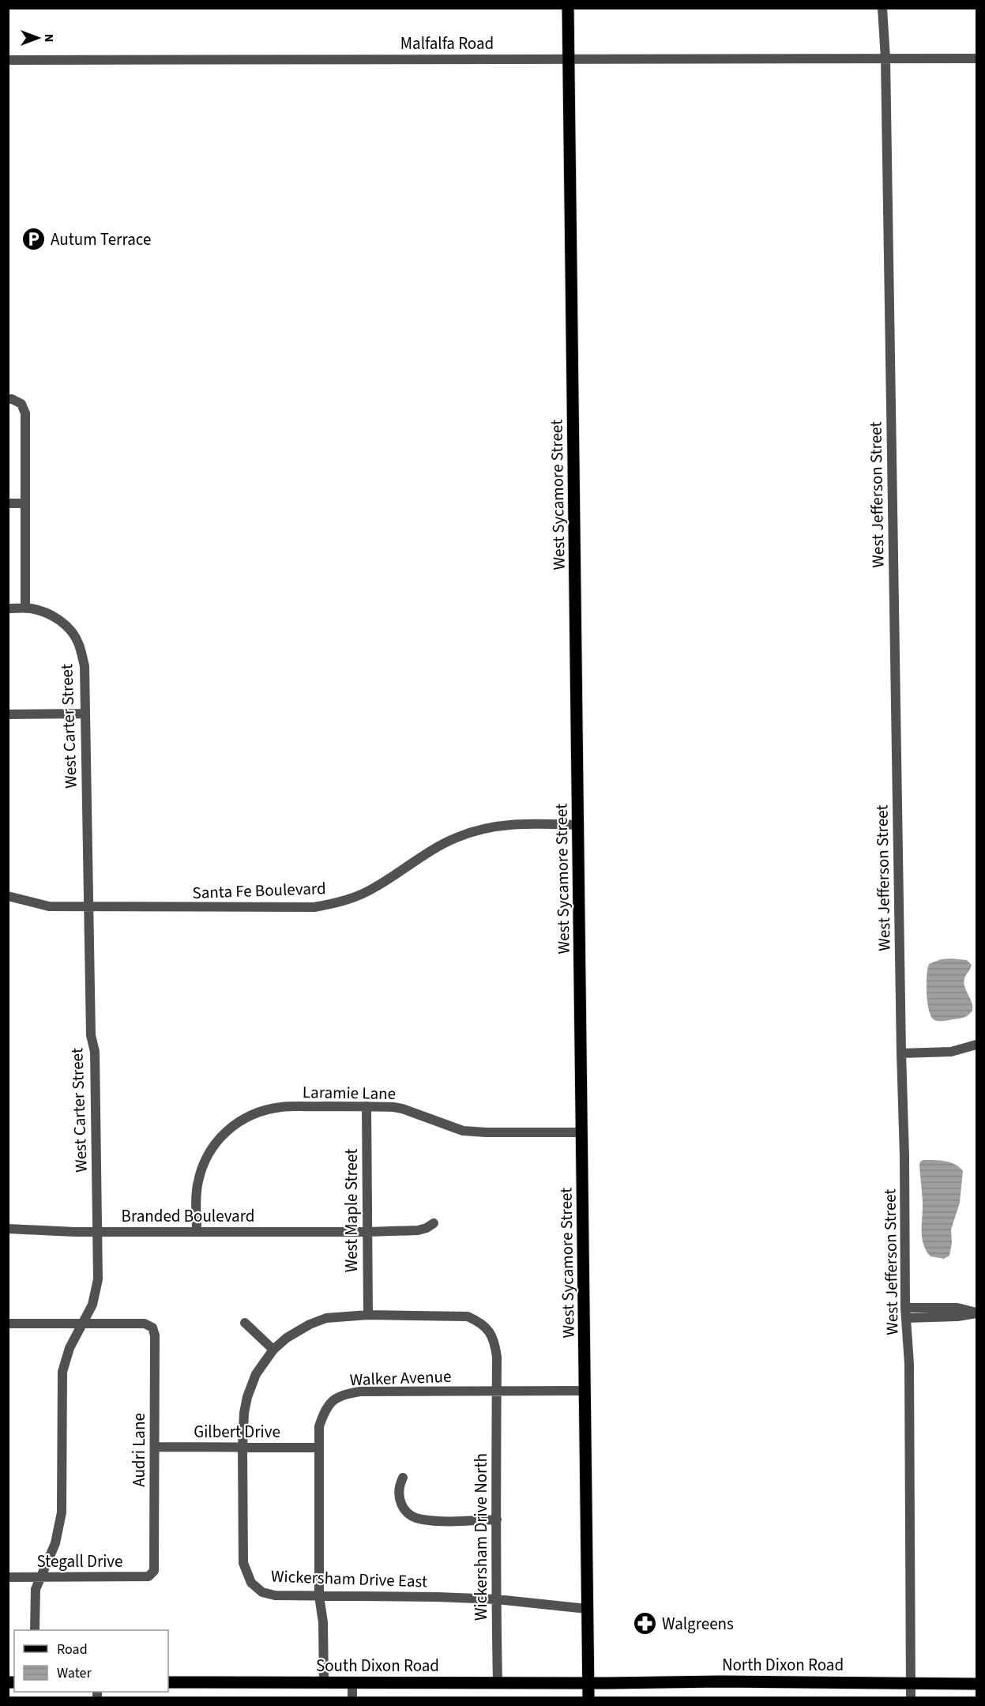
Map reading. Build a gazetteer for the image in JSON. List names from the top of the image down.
{
  "streets": {
    "main road": ["West Sycamore Street", "North Dixon Road", "South Dixon Road"],
    "street": [
      "Malfalfa Road",
      "West Jefferson Street",
      "West Carter Street",
      "Santa Fe Boulevard",
      "Laramie Lane",
      "West Maple Street",
      "Branded Boulevard",
      "Walker Avenue",
      "Gilbert Drive",
      "Audri Lane",
      "Wickersham Drive North",
      "Stegall Drive",
      "Wickersham Drive East"
    ]
  },
  "crossings": [
    ["Malfalfa Road", "West Sycamore Street"],
    ["Malfalfa Road", "West Jefferson Street"],
    ["West Sycamore Street", "Santa Fe Boulevard"],
    ["West Sycamore Street", "Laramie Lane"],
    ["West Sycamore Street", "Walker Avenue"],
    ["West Sycamore Street", "Wickersham Drive East"],
    ["West Sycamore Street", "North Dixon Road"],
    ["West Sycamore Street", "South Dixon Road"],
    ["West Jefferson Street", "North Dixon Road"],
    ["West Carter Street", "Santa Fe Boulevard"],
    ["West Carter Street", "Branded Boulevard"],
    ["West Carter Street", "Audri Lane"],
    ["West Carter Street", "Stegall Drive"],
    ["Laramie Lane", "West Maple Street"],
    ["Laramie Lane", "Branded Boulevard"],
    ["West Maple Street", "Branded Boulevard"],
    ["West Maple Street", "Wickersham Drive North"],
    ["West Maple Street", "Wickersham Drive East"],
    ["Walker Avenue", "Gilbert Drive"],
    ["Walker Avenue", "Wickersham Drive North"],
    ["Walker Avenue", "Wickersham Drive East"],
    ["Walker Avenue", "South Dixon Road"],
    ["Gilbert Drive", "Audri Lane"],
    ["Gilbert Drive", "Wickersham Drive East"],
    ["Audri Lane", "Stegall Drive"],
    ["Wickersham Drive North", "Wickersham Drive East"],
    ["Wickersham Drive North", "South Dixon Road"],
    ["North Dixon Road", "South Dixon Road"]
  ],
  "places": {
    "parking": ["Autum Terrace"],
    "pharmacy": ["Walgreens"]
  },
  "legend": ["Road", "Water"],
  "north": "right"
}
